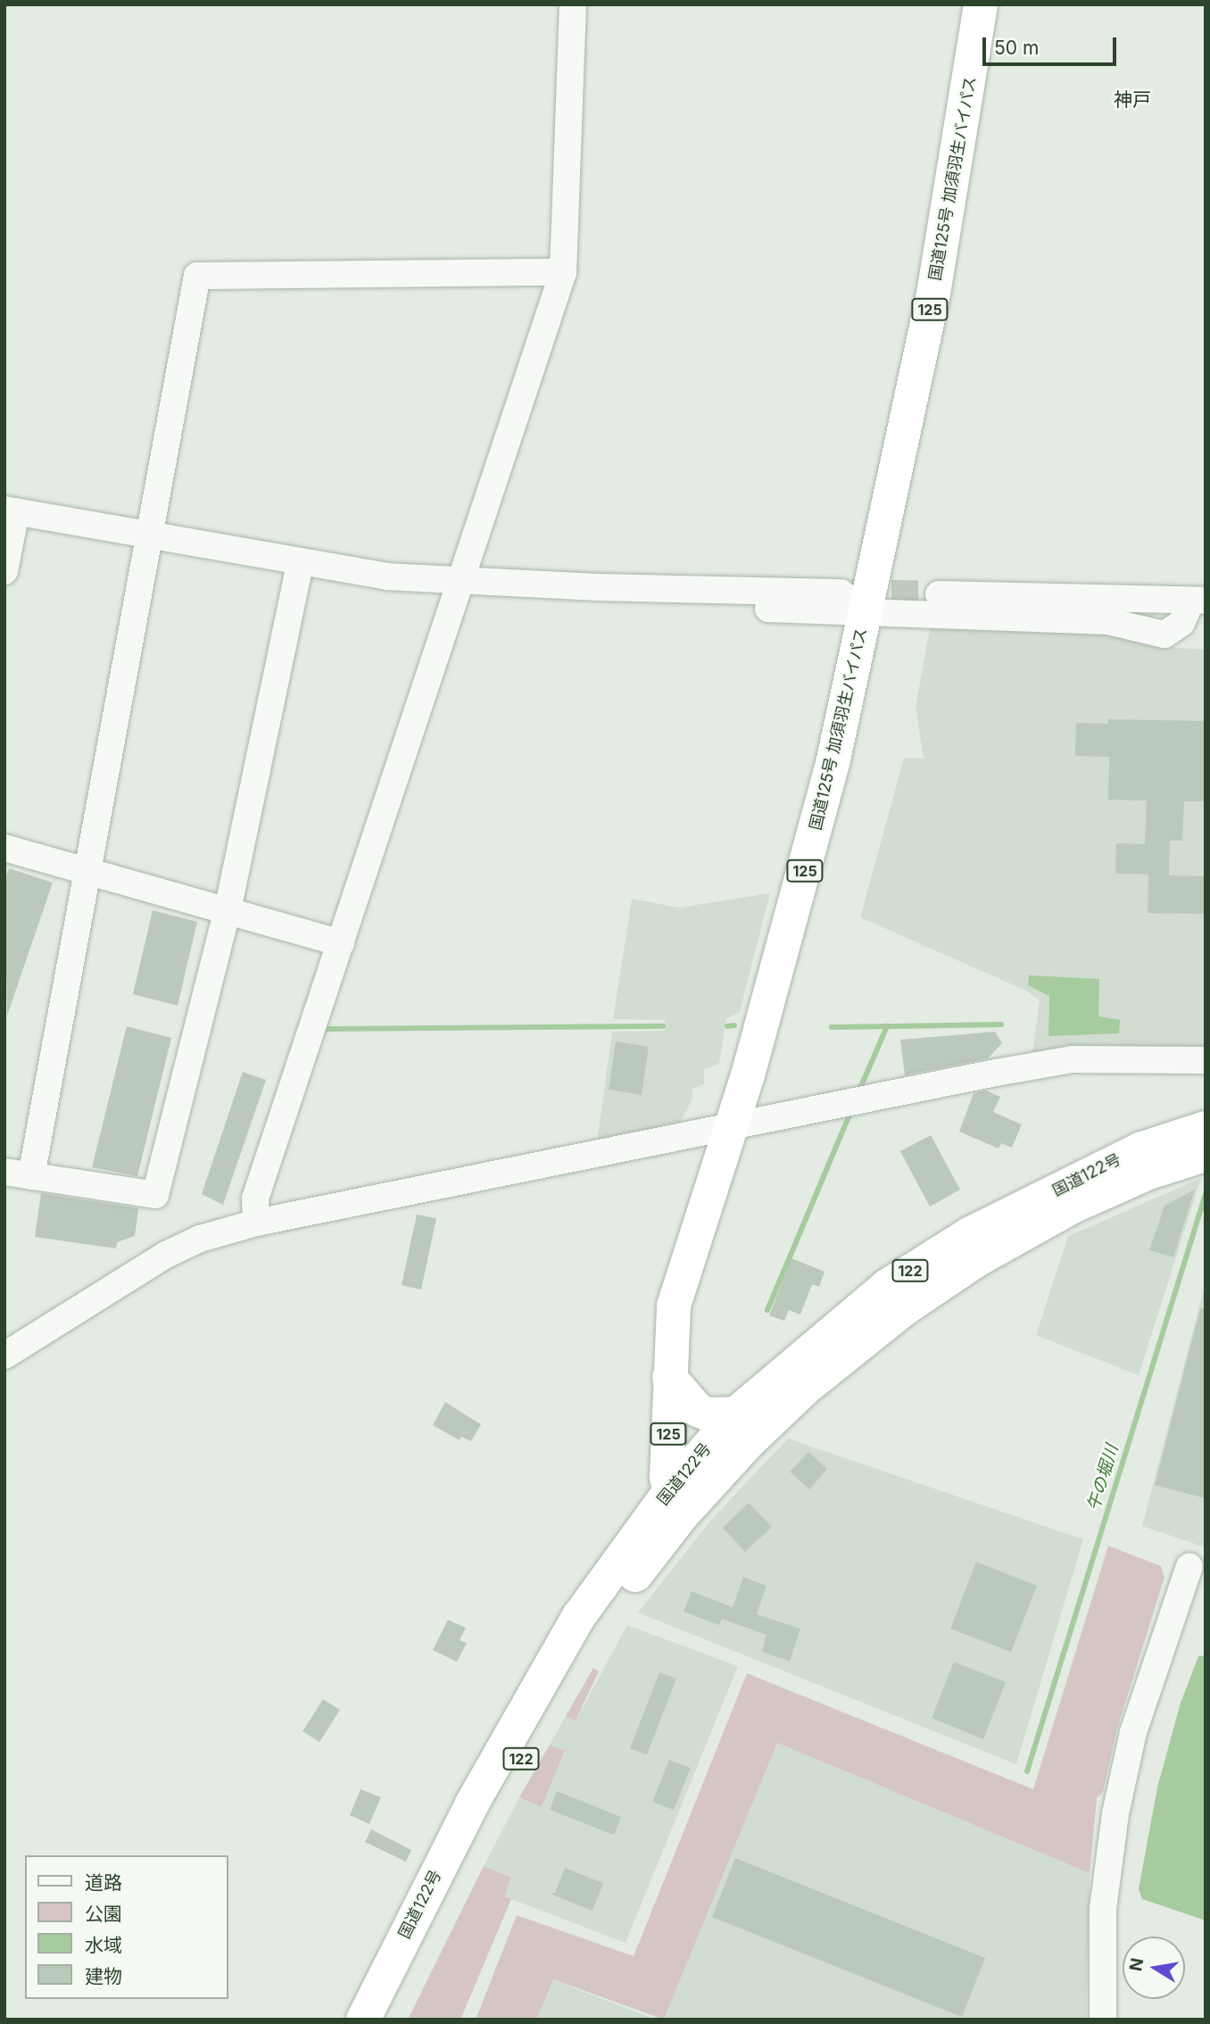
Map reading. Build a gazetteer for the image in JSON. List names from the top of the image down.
{
  "streets": {
    "highway": [
      "国道125号 加須羽生バイパス",
      "125",
      "国道122号",
      "122"
    ]
  },
  "crossings": [
    ["国道125号 加須羽生バイパス", "国道122号"]
  ],
  "districts": ["神戸"],
  "water": ["午の堀川"],
  "legend": [
    "道路",
    "公園",
    "水域",
    "建物"
  ],
  "scale_bar": "50 m",
  "north": "left"
}
